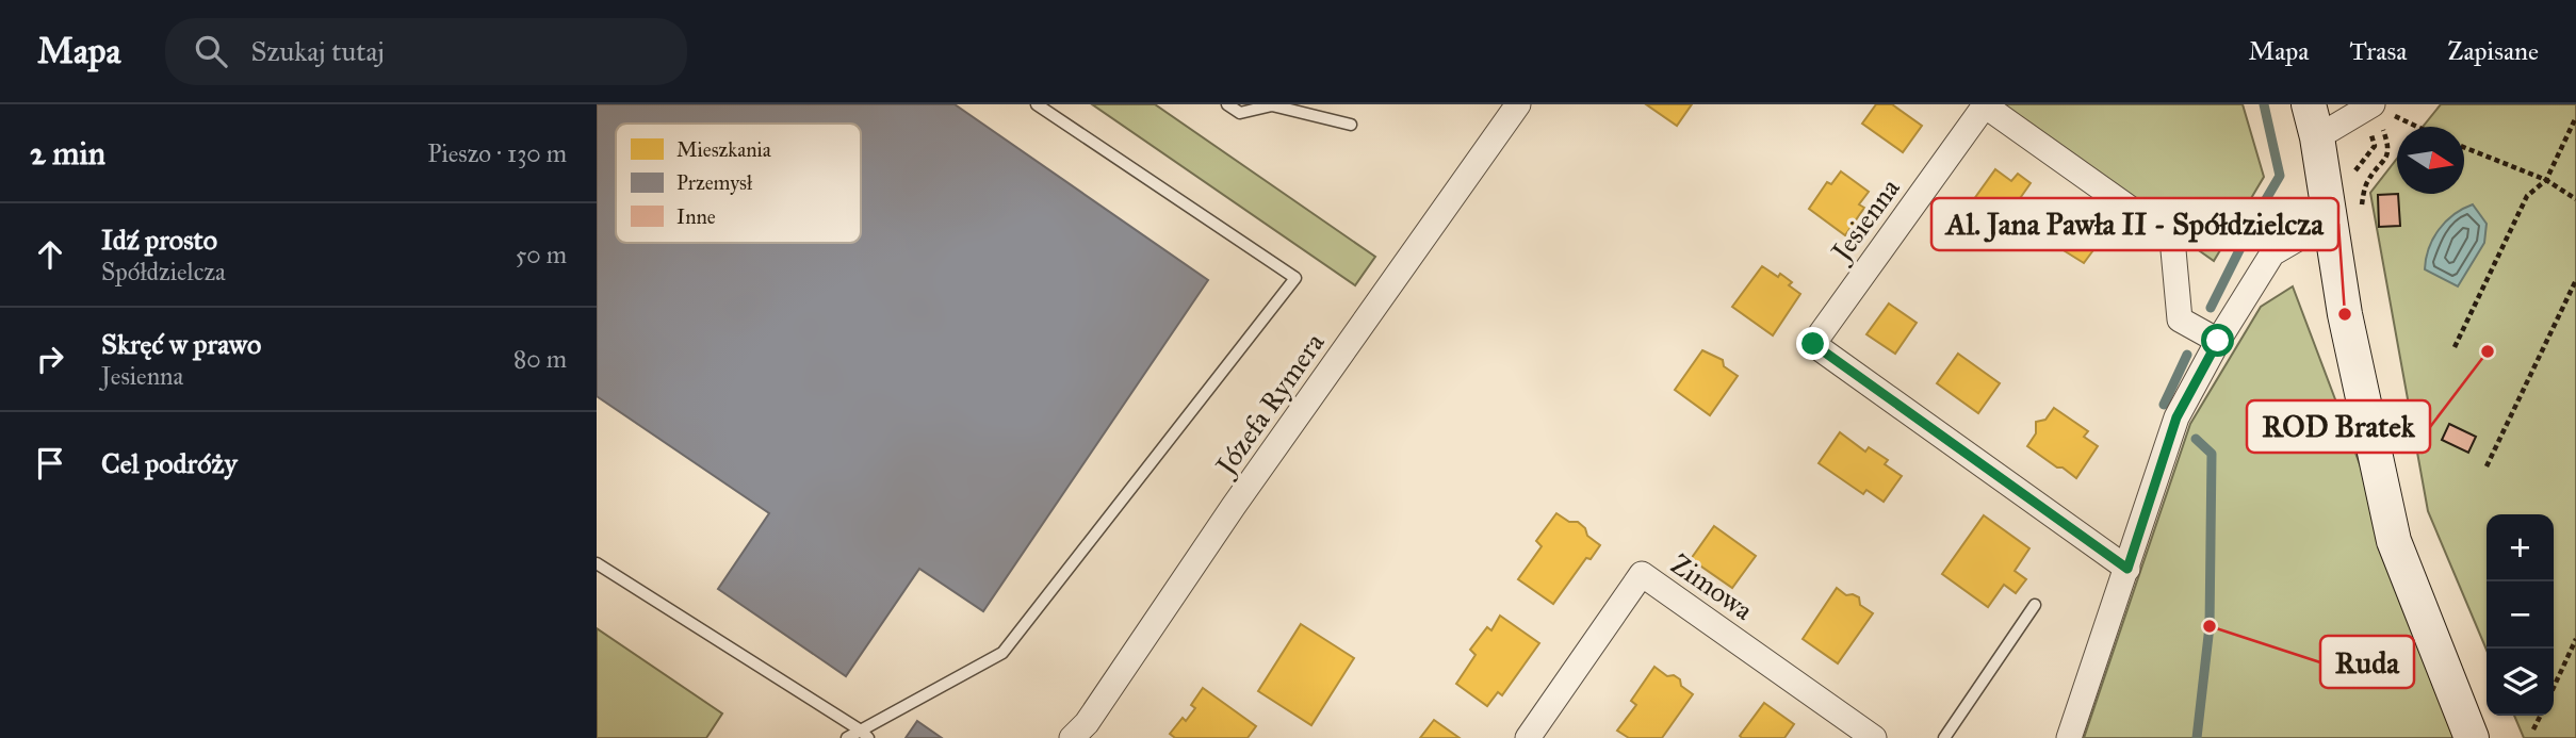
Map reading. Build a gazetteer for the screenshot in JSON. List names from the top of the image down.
{
  "streets": {
    "street": ["Jesienna", "Józefa Rymera", "Zimowa"]
  },
  "places": ["Al. Jana Pawła II - Spółdzielcza", "ROD Bratek", "Ruda"],
  "legend": ["Mieszkania", "Przemysł", "Inne"],
  "north": "right",
  "page": {
    "header": "Mapa",
    "search": "Szukaj tutaj",
    "nav": ["Mapa", "Trasa", "Zapisane"],
    "heading": ["2 min", "Pieszo · 130 m"],
    "list": [
      ["Idź prosto", "Spółdzielcza", "50 m"],
      ["Skręć w prawo", "Jesienna", "80 m"],
      "Cel podróży"
    ],
    "map_buttons": ["+", "−"]
  }
}
